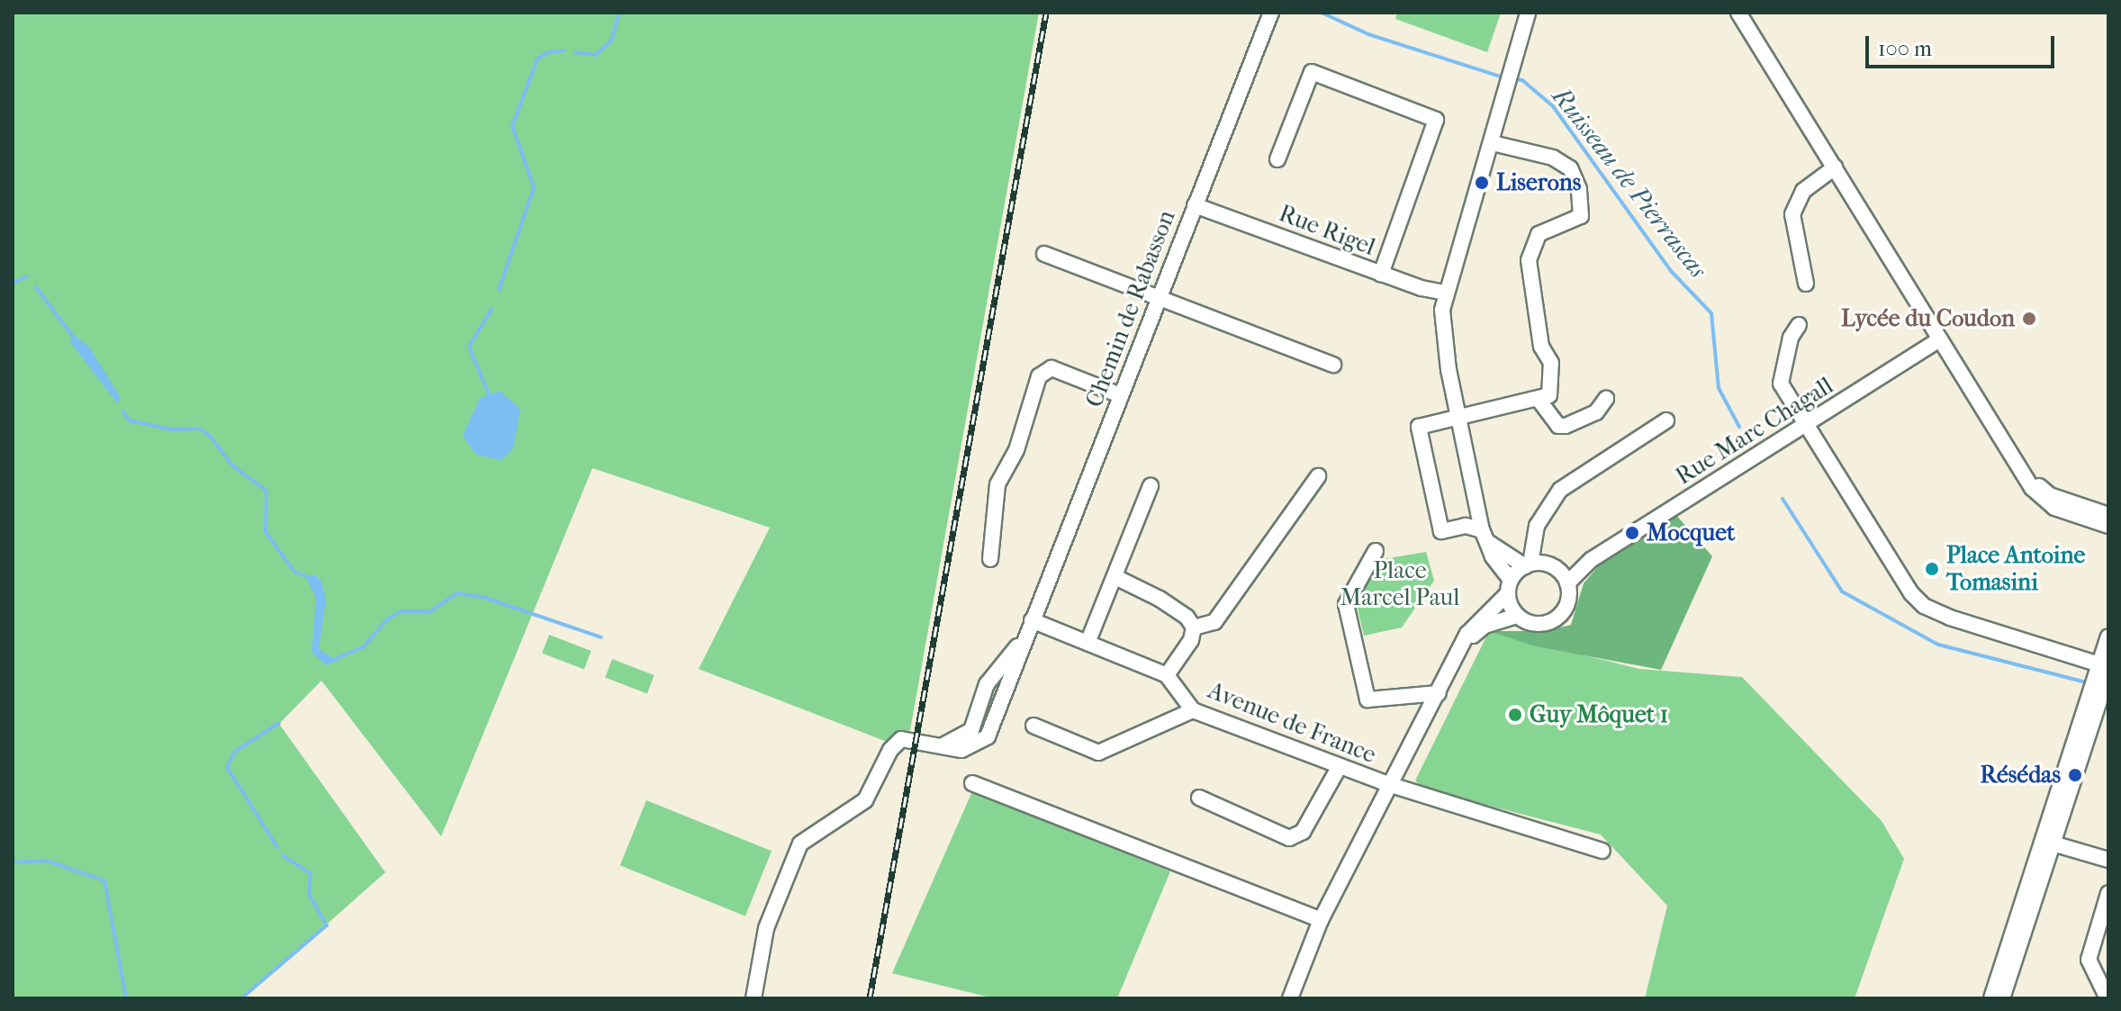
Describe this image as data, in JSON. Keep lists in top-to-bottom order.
{
  "streets": {
    "street": [
      "Rue Rigel",
      "Chemin de Rabasson",
      "Rue Marc Chagall",
      "Avenue de France"
    ]
  },
  "crossings": [
    ["Rue Rigel", "Chemin de Rabasson"]
  ],
  "water": ["Ruisseau de Pierrascas"],
  "parks": ["Place Marcel Paul"],
  "places": [
    "Liserons",
    "Lycée du Coudon",
    "Mocquet",
    "Place Antoine Tomasini",
    "Guy Môquet 1",
    "Résédas"
  ],
  "scale_bar": "100 m"
}
